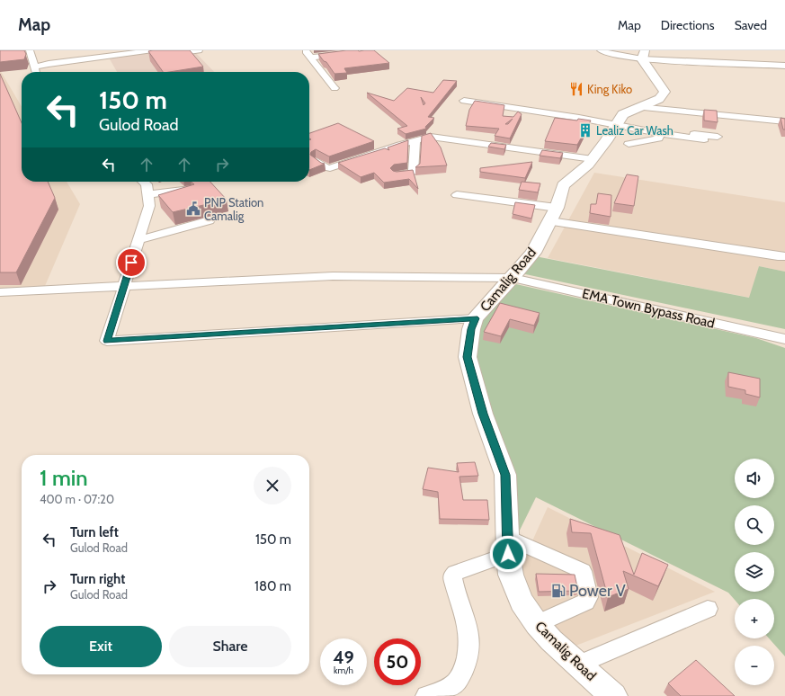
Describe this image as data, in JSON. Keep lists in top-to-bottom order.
{
  "streets": {
    "main road": ["Camalig Road"],
    "street": ["EMA Town Bypass Road"]
  },
  "crossings": [
    ["Camalig Road", "EMA Town Bypass Road"]
  ],
  "places": {
    "restaurant": ["King Kiko"],
    "building": ["Lealiz Car Wash"],
    "public building": ["PNP Station Camalig"],
    "fuel station": ["Power V"]
  },
  "page": {
    "header": "Map",
    "nav": ["Map", "Directions", "Saved"],
    "turn": ["150 m", "Gulod Road"],
    "heading": ["1 min", "400 m · 07:20"],
    "map_buttons": ["+", "−"],
    "list": [
      {
        "name": "Turn left",
        "note": "Gulod Road",
        "value": "150 m"
      },
      {
        "name": "Turn right",
        "note": "Gulod Road",
        "value": "180 m"
      }
    ],
    "buttons": ["Exit", "Share"],
    "speed": "49 km/h",
    "limit": "50"
  }
}
